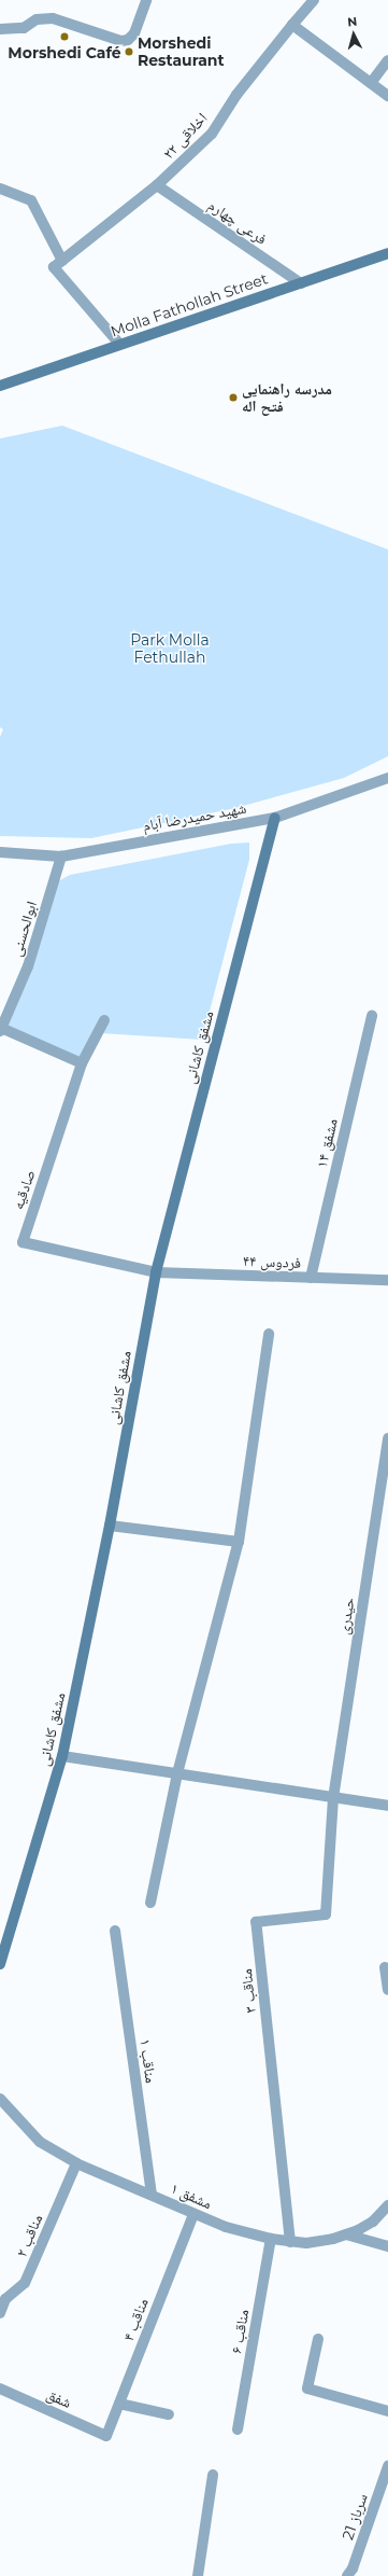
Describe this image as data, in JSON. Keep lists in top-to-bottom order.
{
  "streets": {
    "street": [
      "اخلاقی ۲۲",
      "فرعی چهارم",
      "Molla Fathollah Street",
      "شهید حمیدرضا آبام",
      "ابوالحسنی",
      "مشفق کاشانی",
      "مشفق ۱۴",
      "صادقیه",
      "فردوس ۴۴",
      "حیدری",
      "مناقب ۳",
      "مناقب ۱",
      "مشفق ۱",
      "مناقب ۲",
      "مناقب ۴",
      "مناقب ۶",
      "شفق",
      "سرباز 21"
    ]
  },
  "crossings": [
    ["اخلاقی ۲۲", "فرعی چهارم"],
    ["فرعی چهارم", "Molla Fathollah Street"],
    ["شهید حمیدرضا آبام", "ابوالحسنی"],
    ["شهید حمیدرضا آبام", "مشفق کاشانی"],
    ["مشفق کاشانی", "صادقیه"],
    ["مشفق کاشانی", "فردوس ۴۴"],
    ["مشفق ۱۴", "فردوس ۴۴"],
    ["صادقیه", "فردوس ۴۴"],
    ["حیدری", "مناقب ۳"],
    ["مناقب ۳", "مشفق ۱"],
    ["مناقب ۱", "مشفق ۱"],
    ["مشفق ۱", "مناقب ۲"],
    ["مشفق ۱", "مناقب ۴"],
    ["مشفق ۱", "مناقب ۶"],
    ["مناقب ۴", "شفق"]
  ],
  "parks": ["Park Molla Fethullah"],
  "places": ["Morshedi Café", "Morshedi Restaurant", "مدرسه راهنمایی فتح اله"],
  "north": "top"
}
